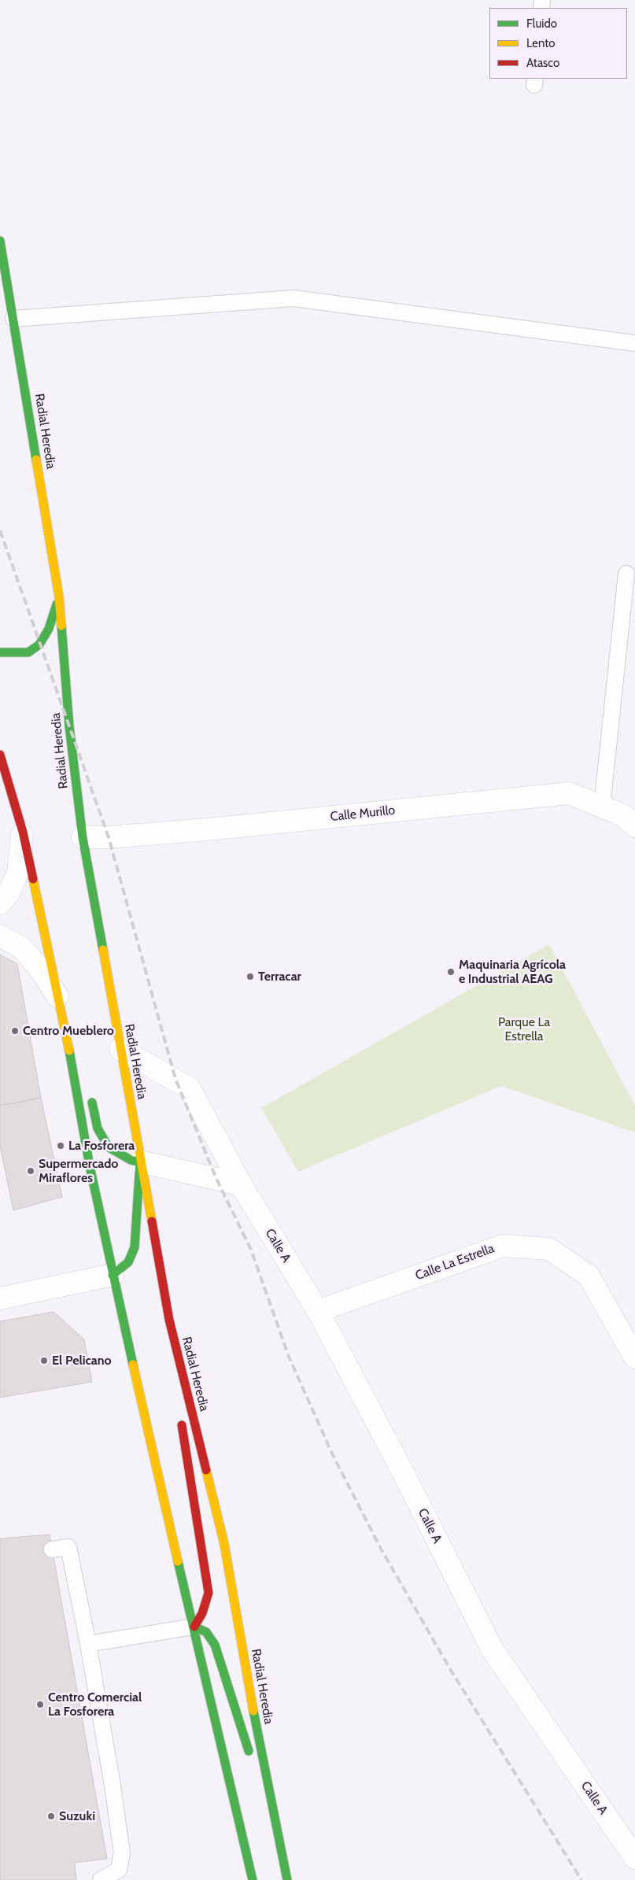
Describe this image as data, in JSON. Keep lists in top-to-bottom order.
{
  "streets": {
    "main road": ["Radial Heredia"],
    "street": ["Calle Murillo", "Calle A", "Calle La Estrella"]
  },
  "crossings": [
    ["Radial Heredia", "Calle Murillo"],
    ["Radial Heredia", "Calle A"],
    ["Calle A", "Calle La Estrella"]
  ],
  "parks": ["Parque La Estrella"],
  "places": [
    "Maquinaria Agrícola e Industrial AEAG",
    "Terracar",
    "Centro Mueblero",
    "La Fosforera",
    "Supermercado Miraflores",
    "El Pelicano",
    "Centro Comercial La Fosforera",
    "Suzuki"
  ],
  "legend": ["Fluido", "Lento", "Atasco"]
}
